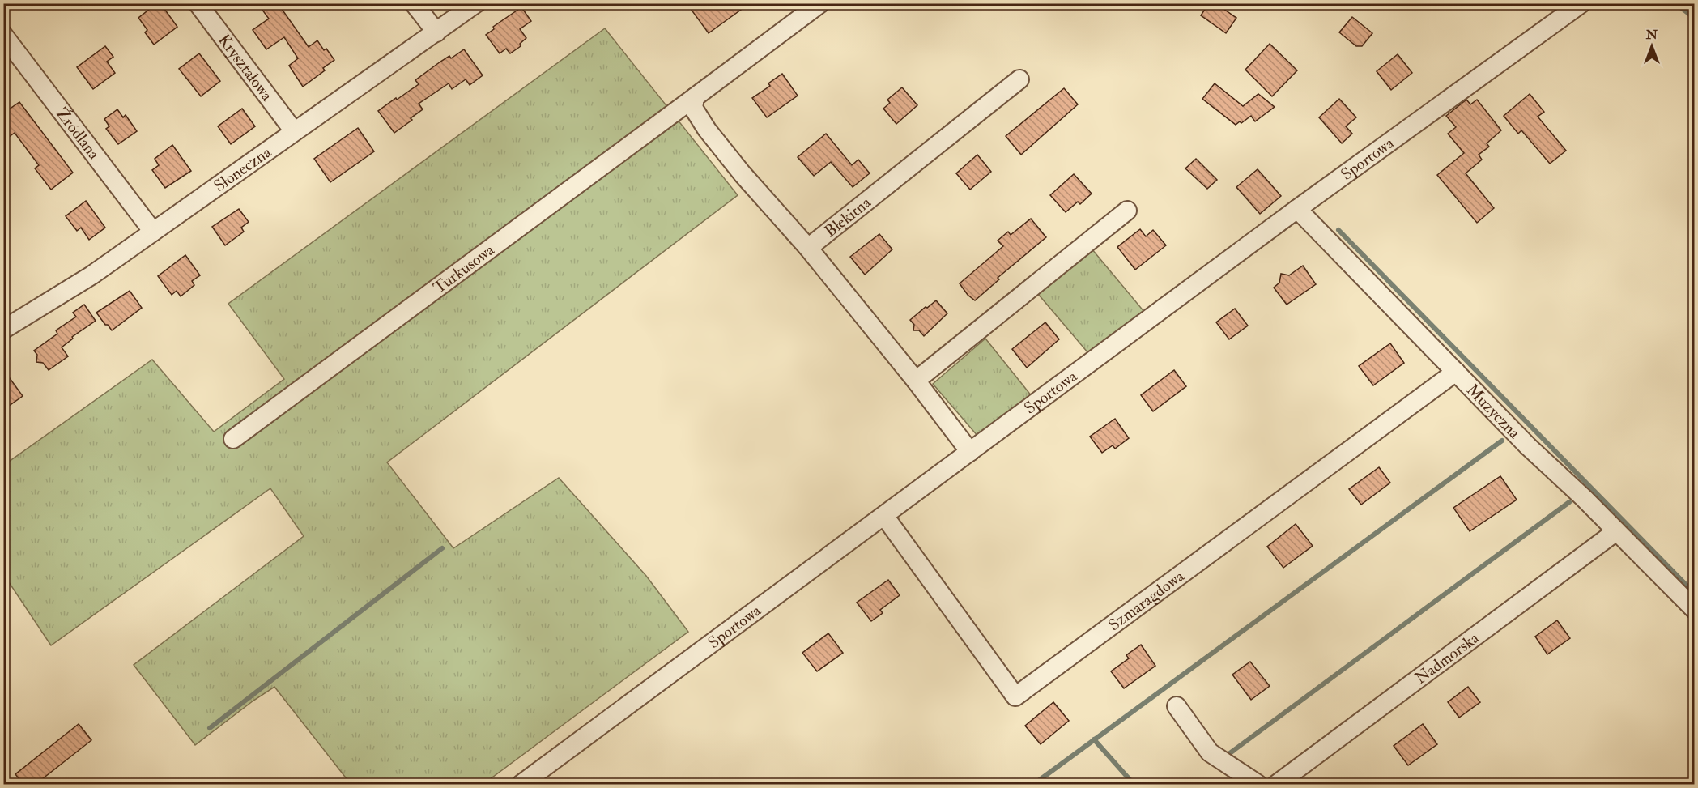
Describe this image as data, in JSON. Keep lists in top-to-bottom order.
{
  "streets": {
    "street": [
      "Kryształowa",
      "Źródlana",
      "Sportowa",
      "Słoneczna",
      "Błękitna",
      "Turkusowa",
      "Muzyczna",
      "Szmaragdowa",
      "Nadmorska"
    ]
  },
  "crossings": [
    ["Kryształowa", "Słoneczna"],
    ["Źródlana", "Słoneczna"],
    ["Sportowa", "Błękitna"],
    ["Sportowa", "Muzyczna"],
    ["Sportowa", "Szmaragdowa"],
    ["Muzyczna", "Szmaragdowa"],
    ["Muzyczna", "Nadmorska"]
  ],
  "north": "top"
}
